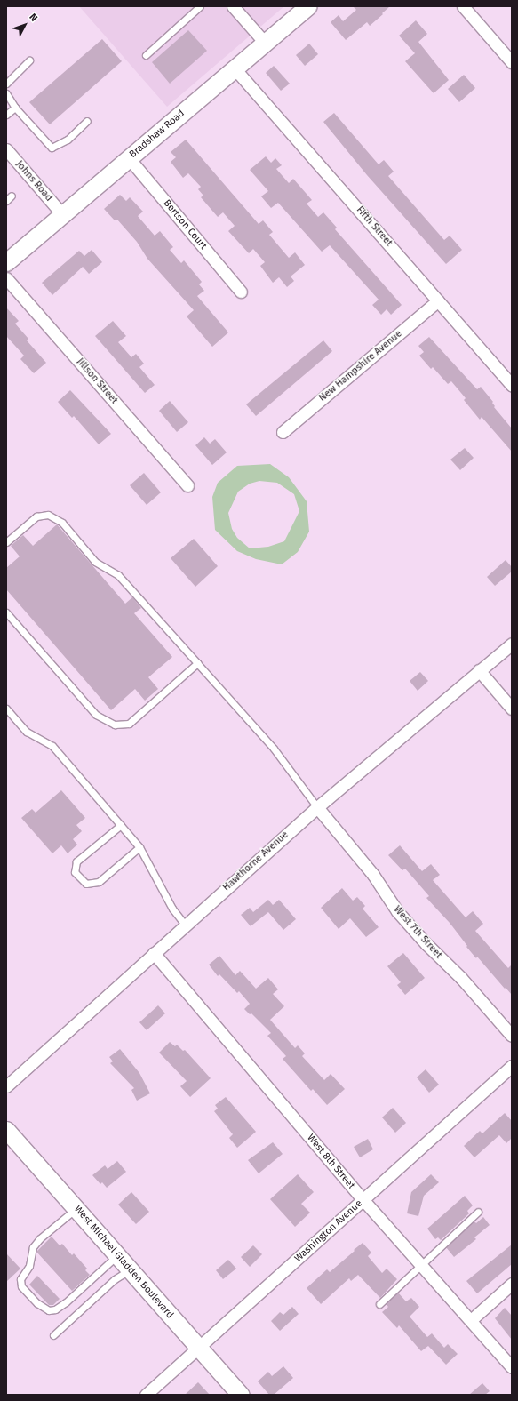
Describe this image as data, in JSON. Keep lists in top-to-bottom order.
{
  "streets": {
    "street": [
      "Bradshaw Road",
      "Johns Road",
      "Bertson Court",
      "Fifth Street",
      "New Hampshire Avenue",
      "Jillson Street",
      "Hawthorne Avenue",
      "West 7th Street",
      "West 8th Street",
      "Washington Avenue",
      "West Michael Gladden Boulevard"
    ]
  },
  "crossings": [
    ["Bradshaw Road", "Johns Road"],
    ["Bradshaw Road", "Bertson Court"],
    ["Bradshaw Road", "Fifth Street"],
    ["Fifth Street", "New Hampshire Avenue"],
    ["Hawthorne Avenue", "West 7th Street"],
    ["Hawthorne Avenue", "West 8th Street"],
    ["West 8th Street", "Washington Avenue"],
    ["Washington Avenue", "West Michael Gladden Boulevard"]
  ],
  "north": "top right"
}
